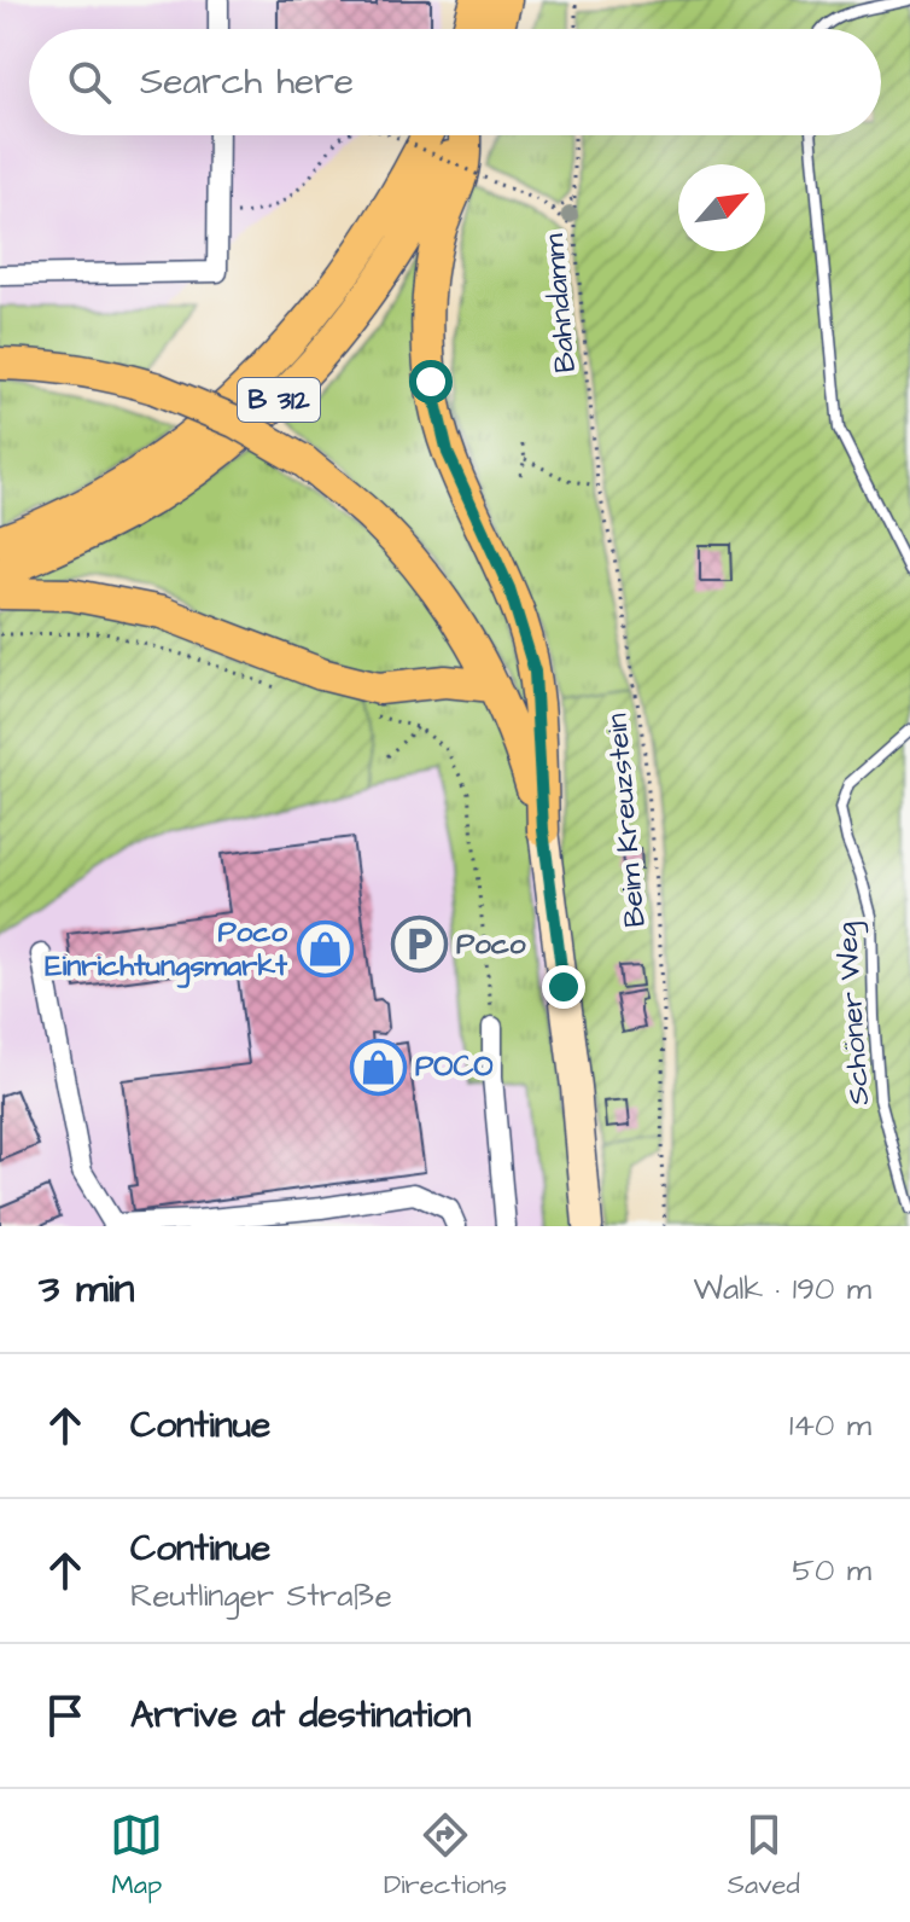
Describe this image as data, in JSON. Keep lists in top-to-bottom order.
{
  "streets": {
    "main road": ["B 312"],
    "lane": ["Schöner Weg"],
    "path": ["Bahndamm", "Beim Kreuzstein"]
  },
  "crossings": [
    ["Bahndamm", "Beim Kreuzstein"]
  ],
  "places": {
    "parking": ["Poco"],
    "shop": ["Poco Einrichtungsmarkt", "POCO"]
  },
  "north": "top right",
  "page": {
    "search": "Search here",
    "heading": ["3 min", "Walk · 190 m"],
    "list": [
      ["Continue", "140 m"],
      ["Continue", "Reutlinger Straße", "50 m"],
      "Arrive at destination"
    ],
    "nav": ["Map", "Directions", "Saved"]
  }
}
